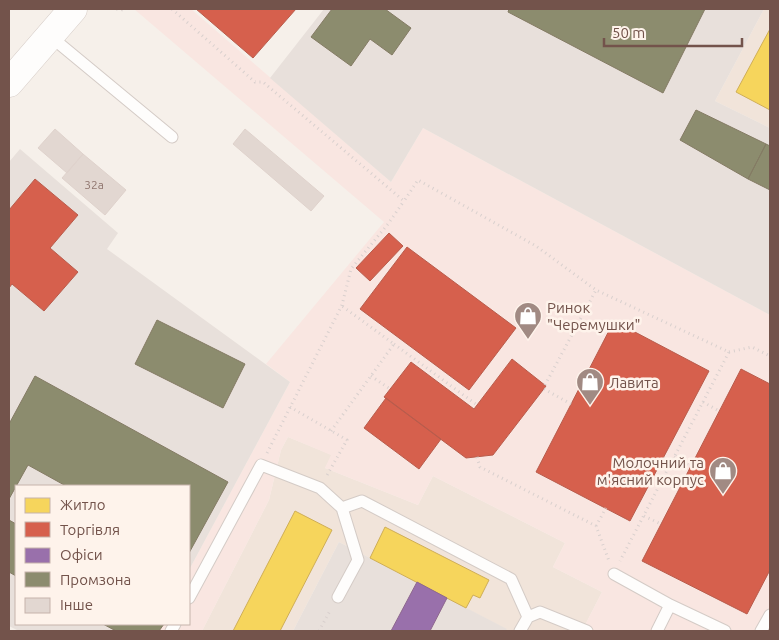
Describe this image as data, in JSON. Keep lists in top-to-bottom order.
{
  "places": {
    "shop": ["Ринок \"Черемушки\"", "Лавита", "Молочний та м'ясний корпус"]
  },
  "house_numbers": ["32а"],
  "legend": [
    "Житло",
    "Торгівля",
    "Офіси",
    "Промзона",
    "Інше"
  ],
  "scale_bar": "50 m"
}
